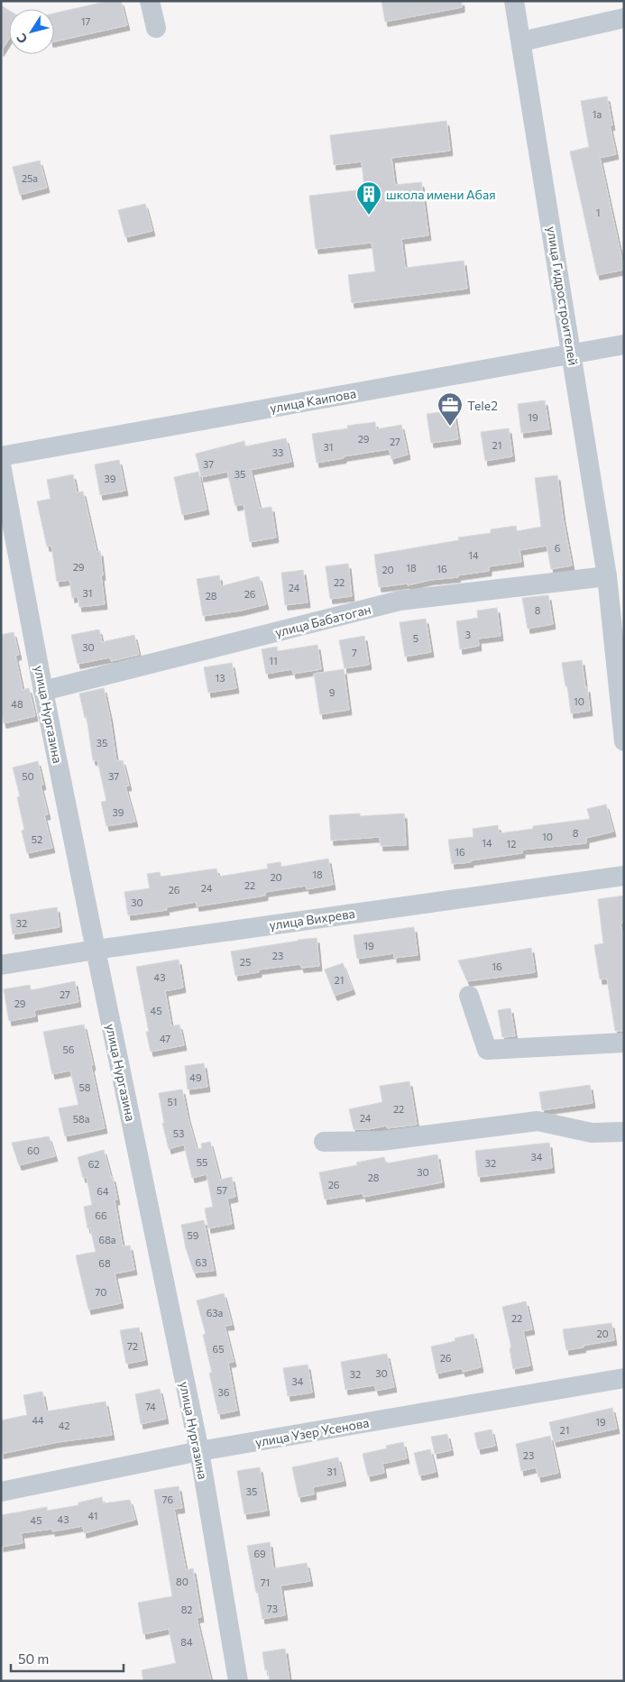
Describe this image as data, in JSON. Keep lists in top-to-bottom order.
{
  "streets": {
    "street": [
      "улица Гидростроителей",
      "улица Каипова",
      "улица Бабатоган",
      "улица Нургазина",
      "улица Вихрева",
      "улица Узер Усенова"
    ]
  },
  "crossings": [
    ["улица Гидростроителей", "улица Каипова"],
    ["улица Гидростроителей", "улица Бабатоган"],
    ["улица Бабатоган", "улица Нургазина"],
    ["улица Нургазина", "улица Вихрева"],
    ["улица Нургазина", "улица Узер Усенова"]
  ],
  "places": {
    "building": ["школа имени Абая"],
    "office": ["Tele2"]
  },
  "house_numbers": [
    "17",
    "1а",
    "25а",
    "1",
    "19",
    "29",
    "27",
    "21",
    "31",
    "33",
    "37",
    "35",
    "39",
    "6",
    "14",
    "29",
    "18",
    "16",
    "20",
    "22",
    "24",
    "31",
    "26",
    "28",
    "8",
    "3",
    "5",
    "30",
    "7",
    "11",
    "13",
    "9",
    "10",
    "48",
    "35",
    "50",
    "37",
    "39",
    "8",
    "10",
    "52",
    "14",
    "12",
    "16",
    "18",
    "20",
    "22",
    "24",
    "26",
    "30",
    "32",
    "19",
    "23",
    "25",
    "16",
    "43",
    "21",
    "27",
    "29",
    "45",
    "47",
    "56",
    "49",
    "58",
    "51",
    "22",
    "24",
    "58а",
    "53",
    "60",
    "34",
    "55",
    "32",
    "62",
    "30",
    "28",
    "26",
    "57",
    "64",
    "66",
    "59",
    "68а",
    "63",
    "68",
    "70",
    "63а",
    "22",
    "20",
    "72",
    "65",
    "26",
    "30",
    "32",
    "34",
    "36",
    "74",
    "44",
    "19",
    "42",
    "21",
    "23",
    "31",
    "35",
    "76",
    "41",
    "43",
    "45",
    "69",
    "80",
    "71",
    "73",
    "82",
    "84"
  ],
  "scale_bar": "50 m",
  "north": "bottom left"
}
